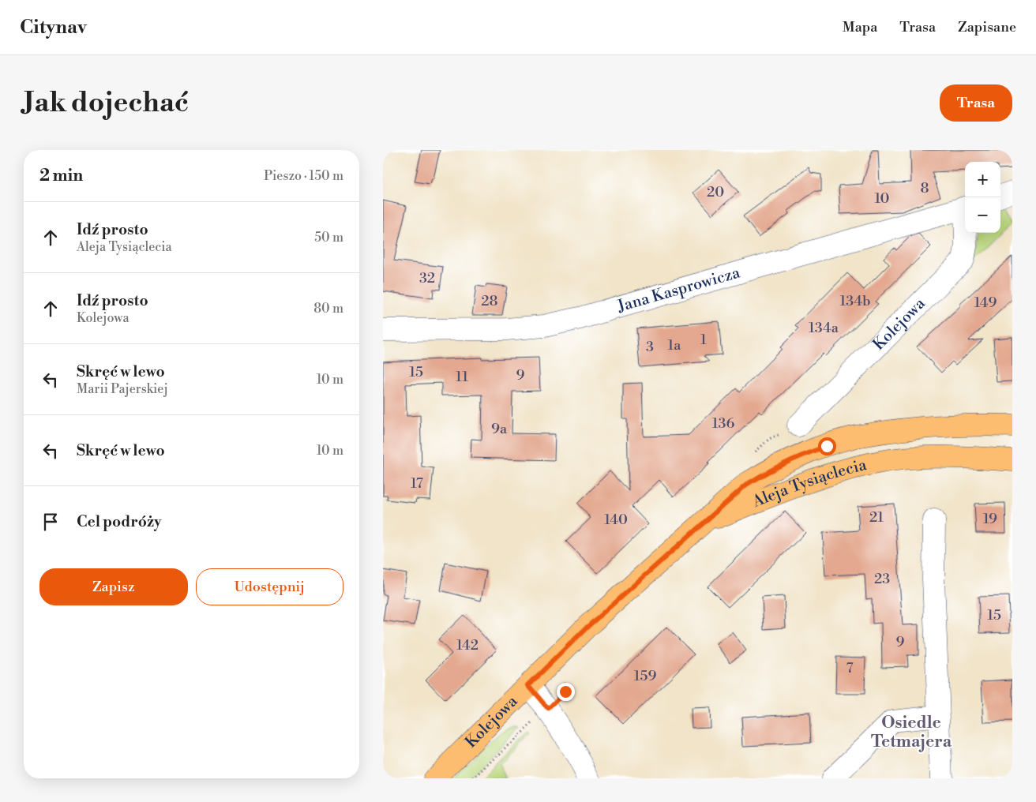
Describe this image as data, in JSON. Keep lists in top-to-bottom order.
{
  "streets": {
    "main road": ["Kolejowa", "Aleja Tysiąclecia"],
    "street": ["Jana Kasprowicza"]
  },
  "crossings": [
    ["Kolejowa", "Aleja Tysiąclecia"]
  ],
  "districts": ["Osiedle Tetmajera"],
  "house_numbers": [
    "8",
    "20",
    "10",
    "32",
    "28",
    "134b",
    "149",
    "134a",
    "1",
    "1a",
    "3",
    "15",
    "9",
    "11",
    "136",
    "9a",
    "17",
    "21",
    "19",
    "140",
    "23",
    "15",
    "9",
    "142",
    "7",
    "159"
  ],
  "page": {
    "header": "Citynav",
    "nav": ["Mapa", "Trasa", "Zapisane"],
    "buttons": [
      "Trasa",
      ["Zapisz", "Udostępnij"]
    ],
    "title": "Jak dojechać",
    "heading": ["2 min", "Pieszo · 150 m"],
    "map_buttons": ["+", "−"],
    "list": [
      ["Idź prosto", "Aleja Tysiąclecia", "50 m"],
      ["Idź prosto", "Kolejowa", "80 m"],
      ["Skręć w lewo", "Marii Pajerskiej", "10 m"],
      ["Skręć w lewo", "10 m"],
      "Cel podróży"
    ]
  }
}
